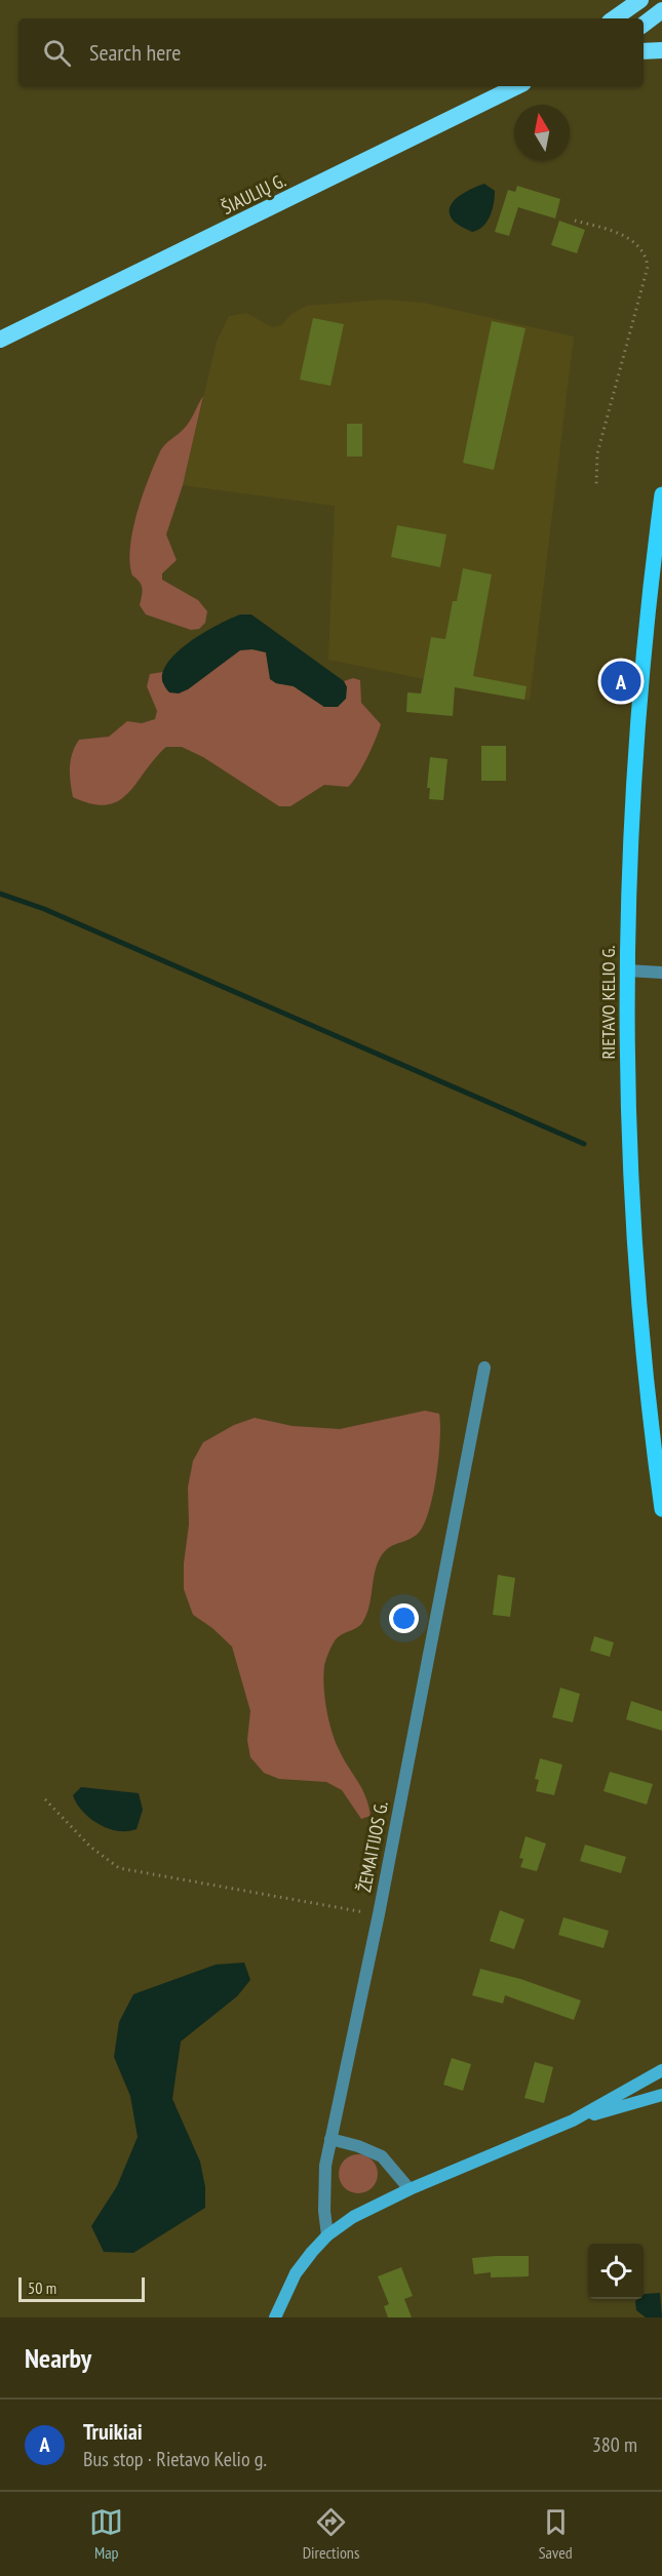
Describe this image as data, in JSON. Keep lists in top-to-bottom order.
{
  "streets": {
    "highway": ["ŠIAULIŲ G."],
    "main road": ["RIETAVO KELIO G."],
    "street": ["ŽEMAITIJOS G."]
  },
  "scale_bar": "50 m",
  "north": "top",
  "page": {
    "search": "Search here",
    "pins": "A",
    "scale": "50 m",
    "heading": "Nearby",
    "list": [
      {
        "mark": "A",
        "name": "Truikiai",
        "note": "Bus stop · Rietavo Kelio g.",
        "value": "380 m"
      }
    ],
    "nav": ["Map", "Directions", "Saved"]
  }
}
